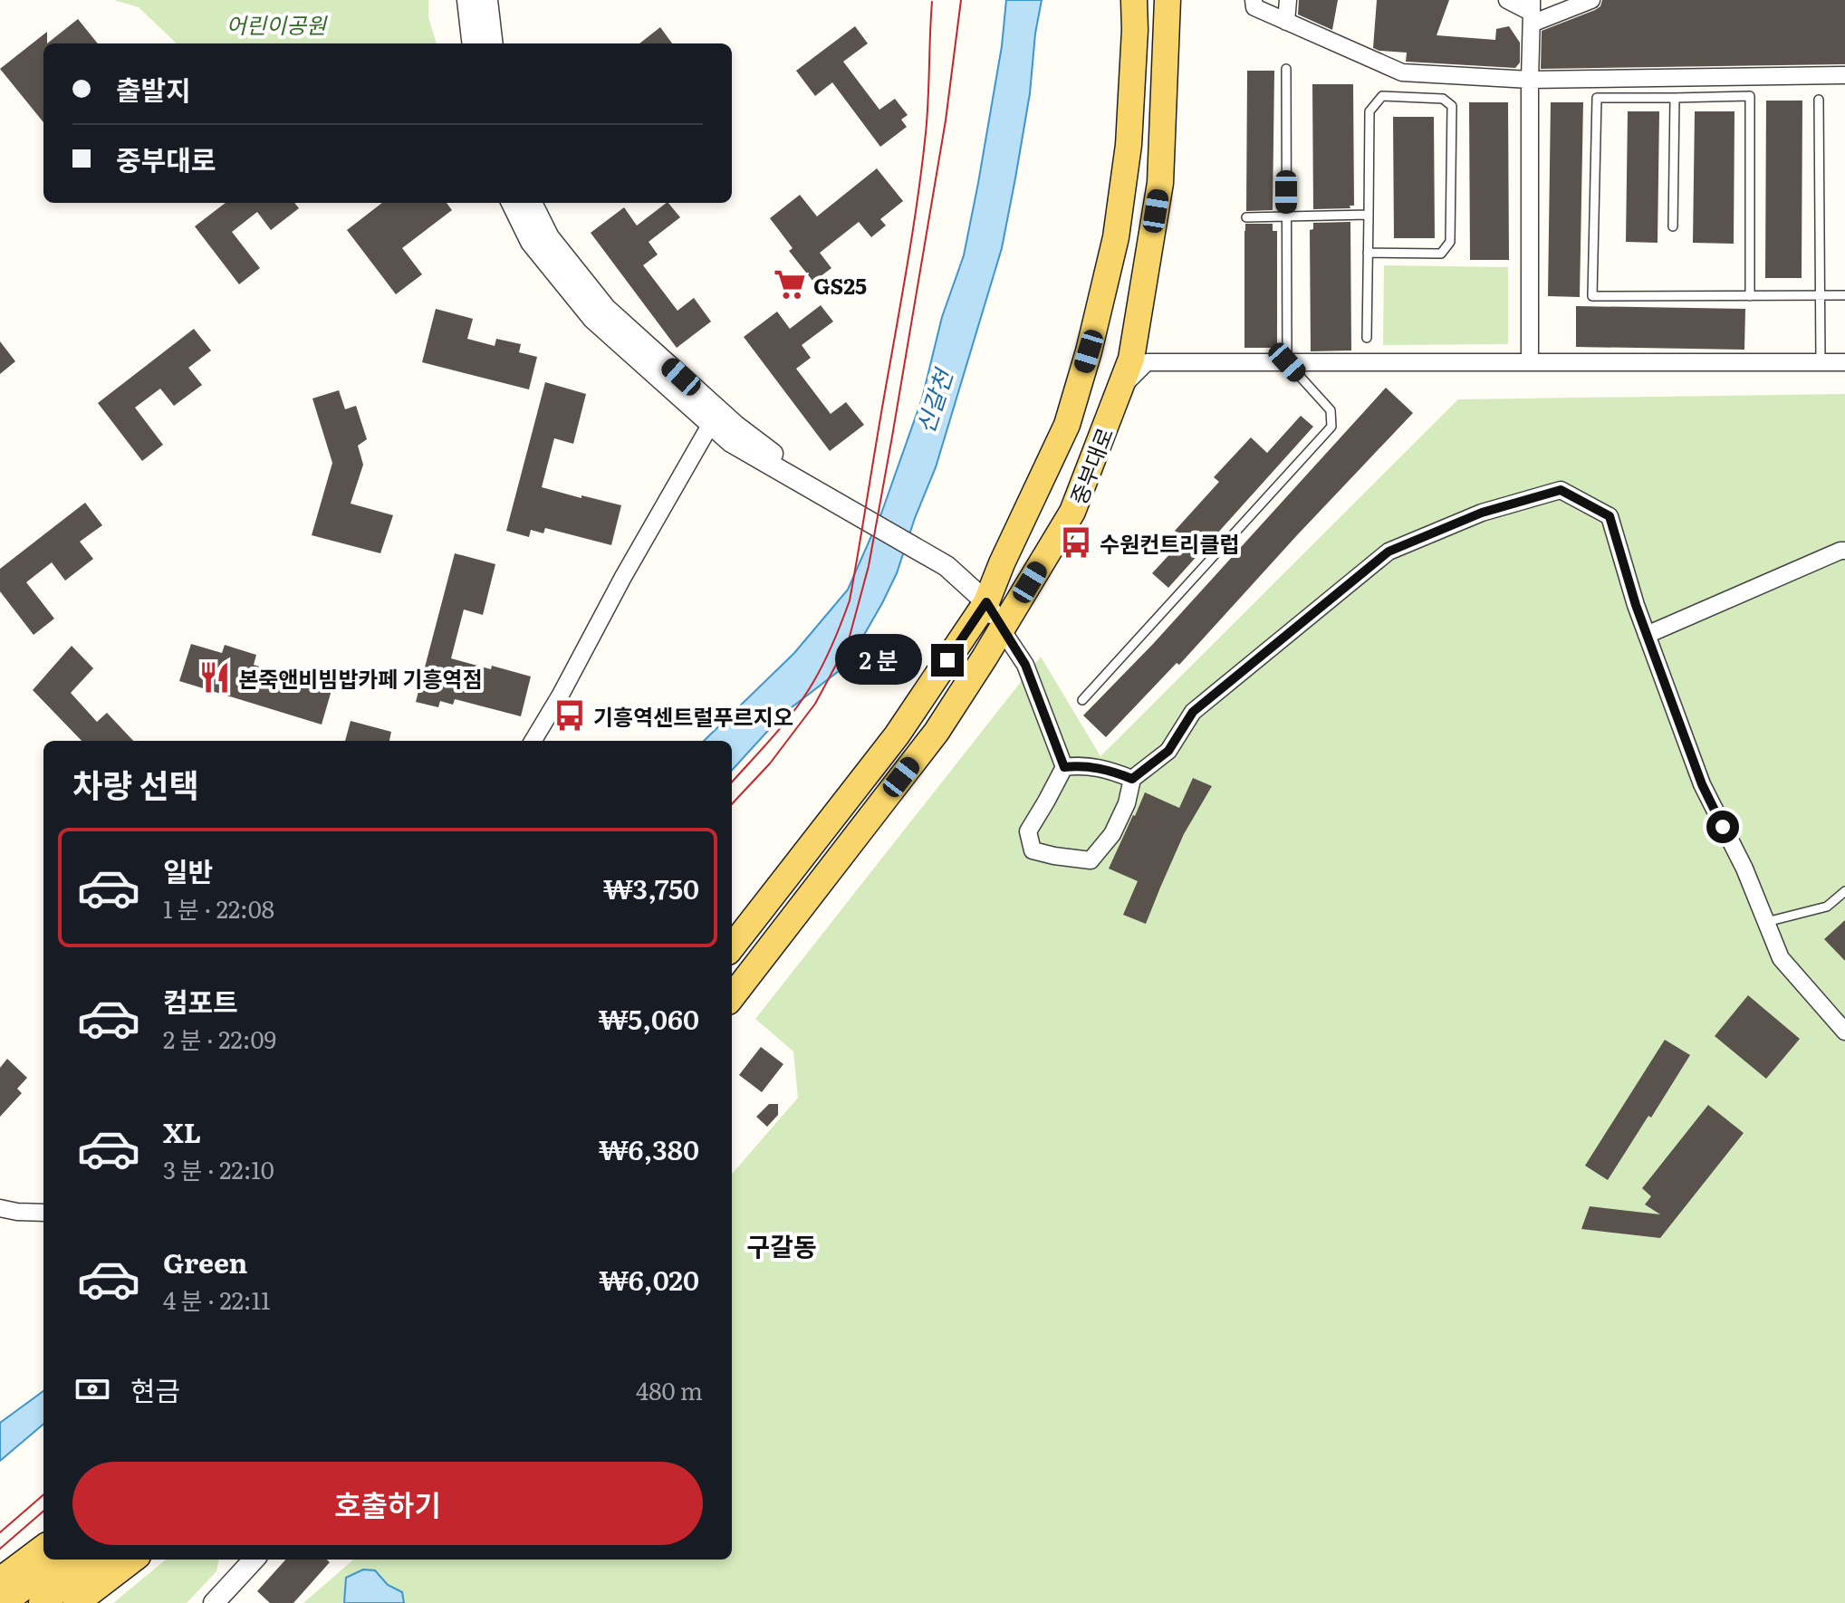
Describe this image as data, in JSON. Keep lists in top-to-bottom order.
{
  "streets": {
    "main road": ["중부대로"]
  },
  "districts": ["구갈동"],
  "water": ["신갈천"],
  "parks": ["어린이공원"],
  "places": {
    "supermarket": ["GS25"],
    "bus stop": ["수원컨트리클럽", "기흥역센트럴푸르지오"],
    "restaurant": ["본죽앤비빔밥카페 기흥역점"]
  },
  "page": {
    "banner": ["출발지", "중부대로"],
    "bubble": "2 분",
    "heading": "차량 선택",
    "list": [
      {
        "name": "일반",
        "note": "1 분 · 22:08",
        "value": "₩3,750"
      },
      {
        "name": "컴포트",
        "note": "2 분 · 22:09",
        "value": "₩5,060"
      },
      {
        "name": "XL",
        "note": "3 분 · 22:10",
        "value": "₩6,380"
      },
      {
        "name": "Green",
        "note": "4 분 · 22:11",
        "value": "₩6,020"
      }
    ],
    "pay": ["현금", "480 m"],
    "buttons": "호출하기"
  }
}
